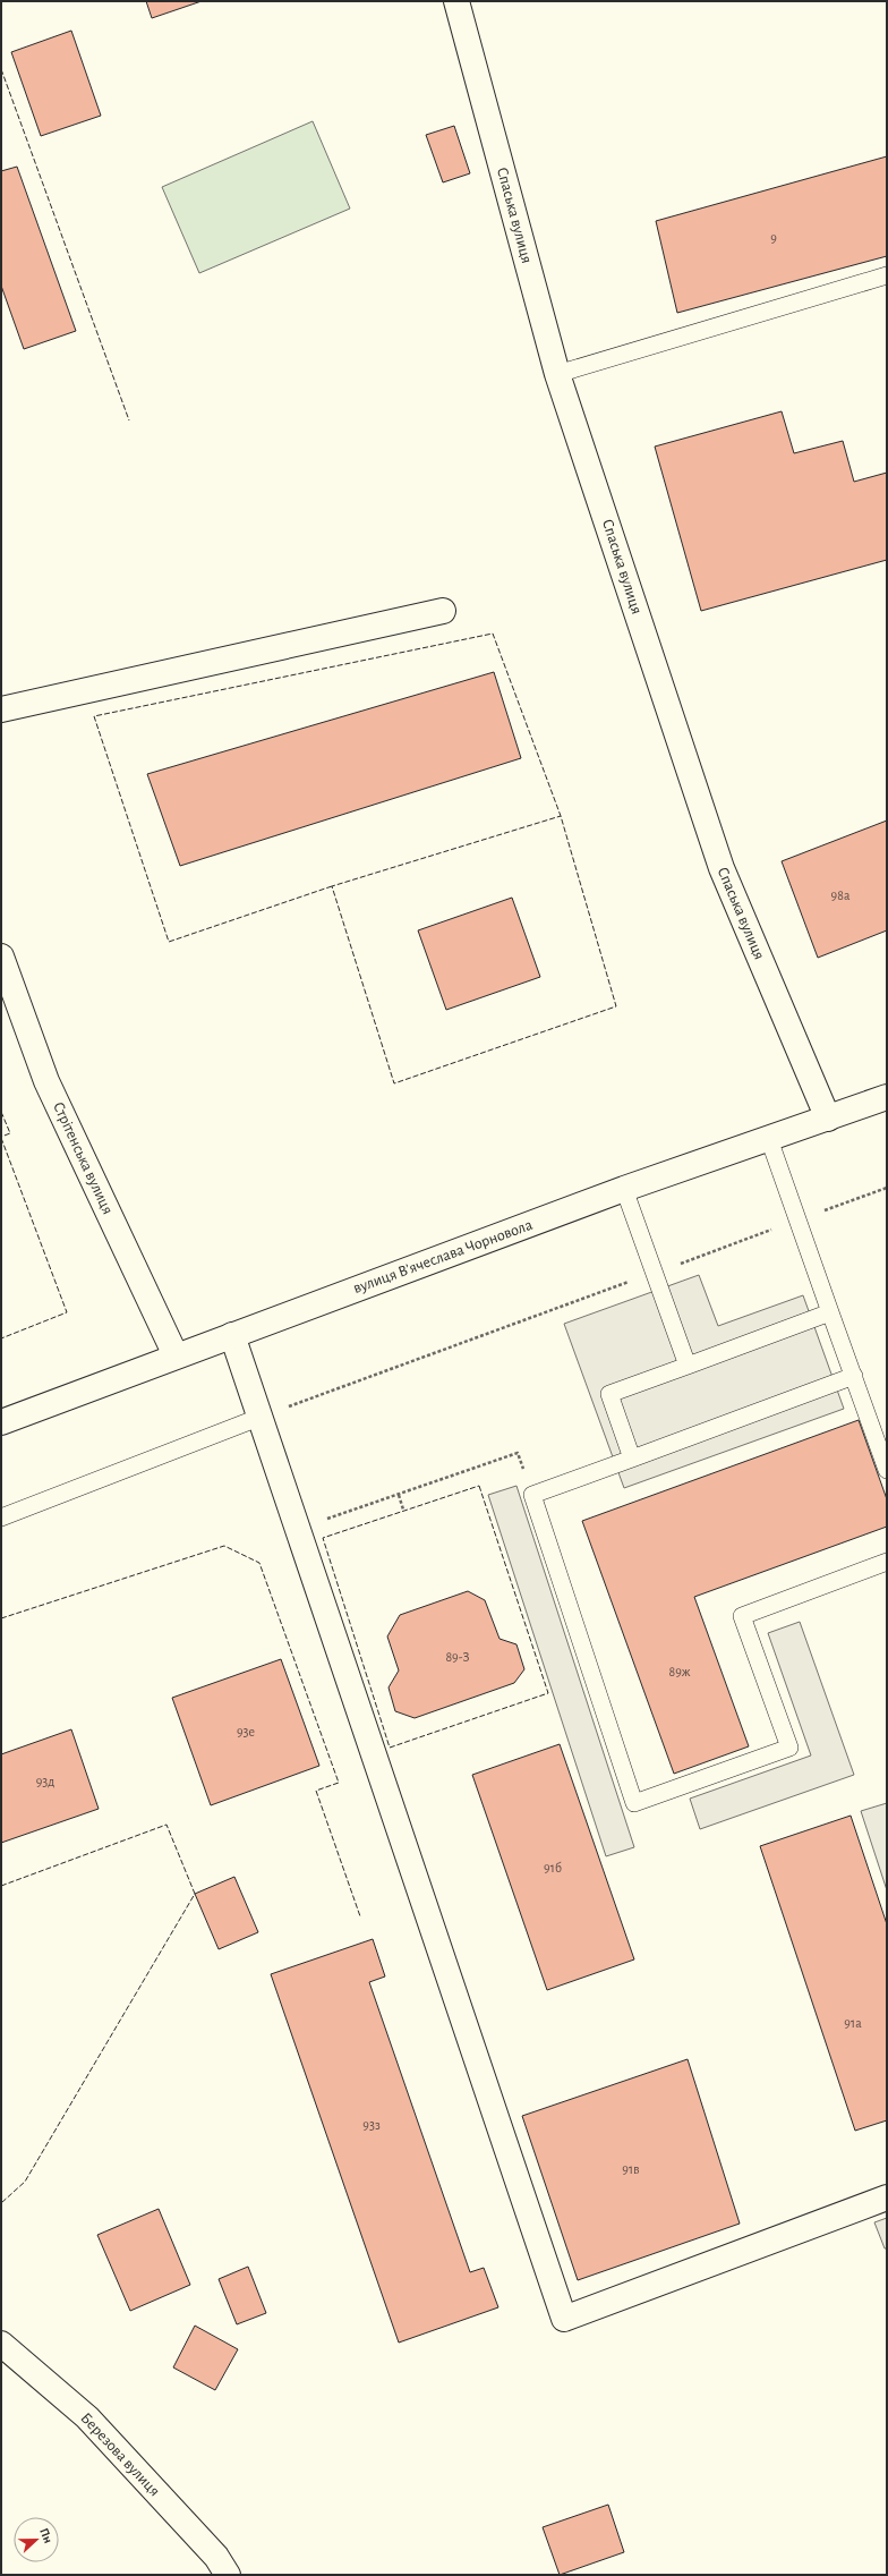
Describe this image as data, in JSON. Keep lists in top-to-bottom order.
{
  "streets": {
    "street": [
      "Спаська вулиця",
      "Стрітенська вулиця",
      "вулиця Вʼячеслава Чорновола",
      "Березова вулиця"
    ]
  },
  "crossings": [
    ["Спаська вулиця", "вулиця Вʼячеслава Чорновола"],
    ["Стрітенська вулиця", "вулиця Вʼячеслава Чорновола"]
  ],
  "house_numbers": [
    "9",
    "98а",
    "89-З",
    "89ж",
    "93е",
    "93д",
    "91б",
    "91а",
    "93з",
    "91в"
  ],
  "north": "right"
}
